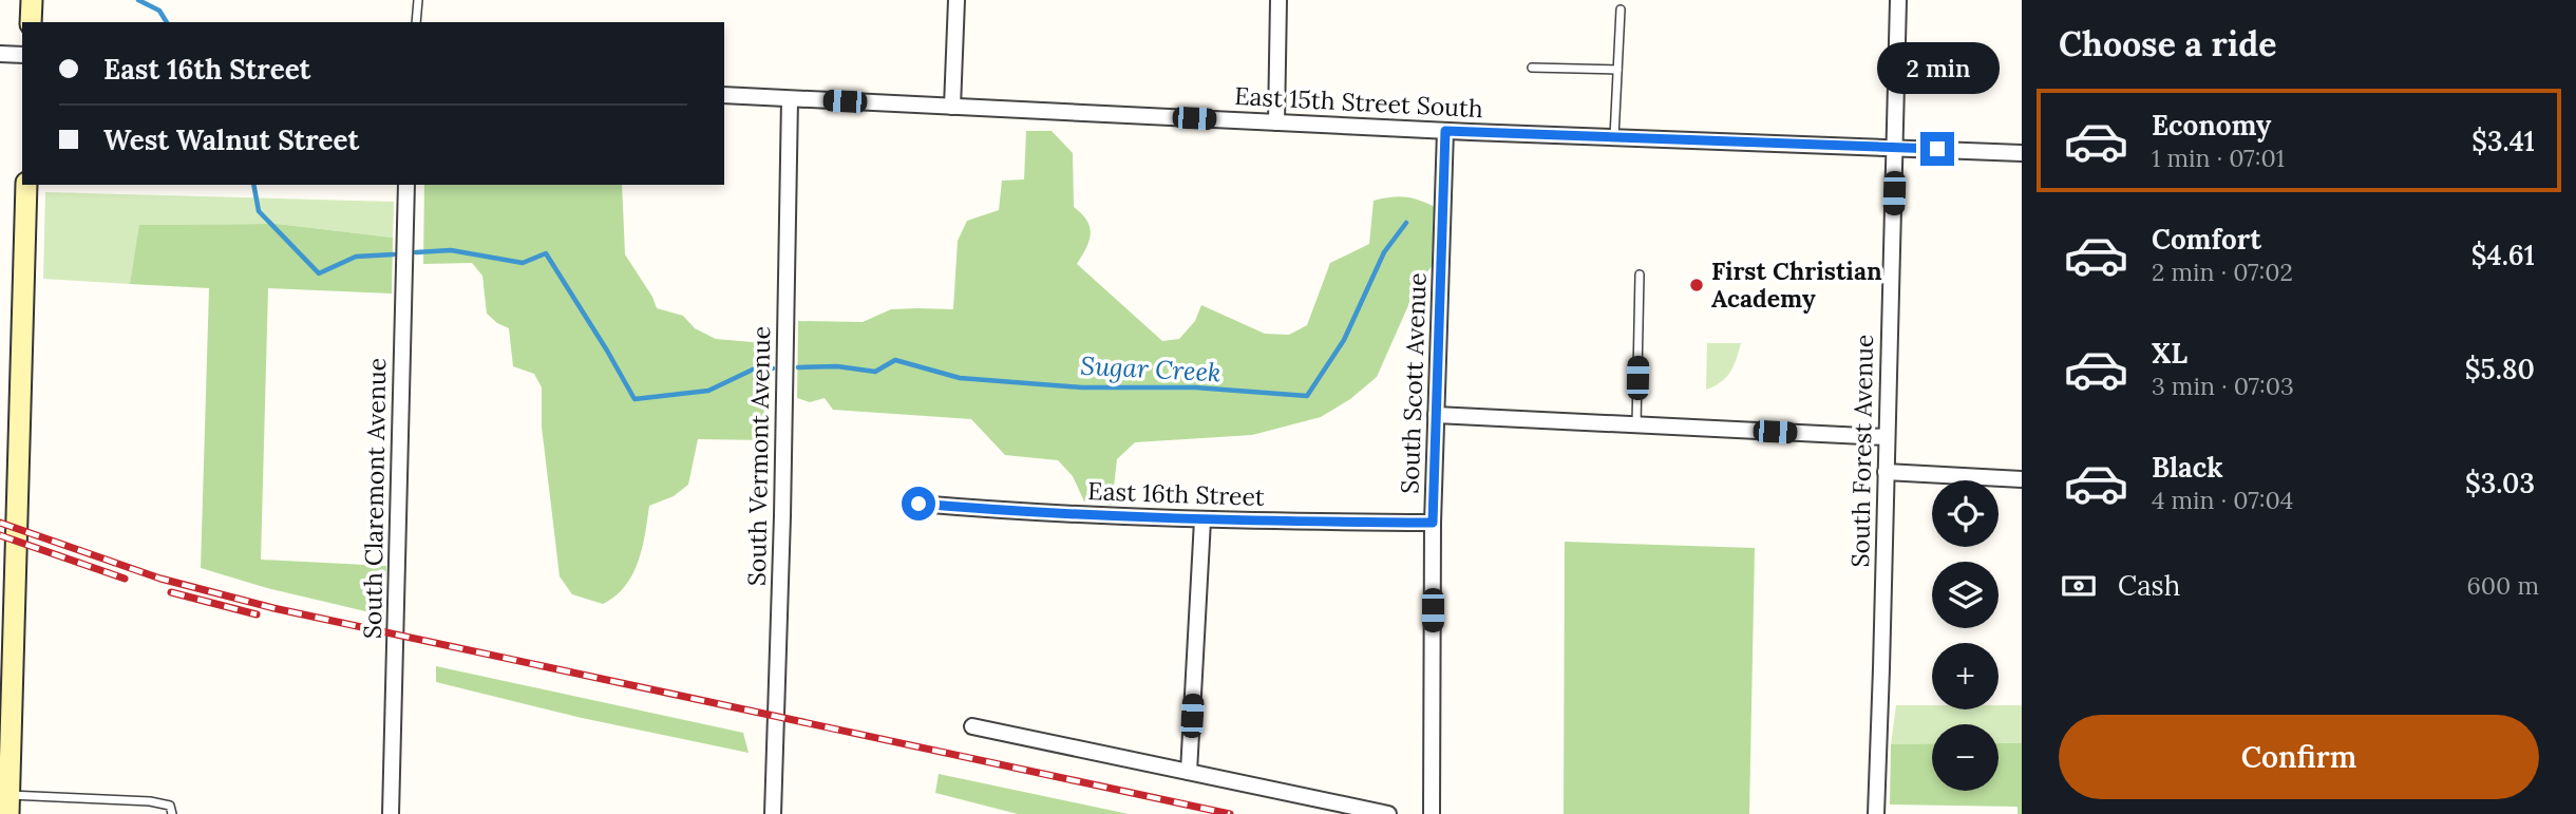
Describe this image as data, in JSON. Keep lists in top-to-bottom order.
{
  "streets": {
    "street": [
      "East 15th Street South",
      "South Scott Avenue",
      "South Forest Avenue",
      "South Vermont Avenue",
      "East 16th Street",
      "South Claremont Avenue"
    ]
  },
  "crossings": [
    ["East 15th Street South", "South Scott Avenue"],
    ["East 15th Street South", "South Forest Avenue"],
    ["East 15th Street South", "South Vermont Avenue"],
    ["South Scott Avenue", "East 16th Street"]
  ],
  "water": ["Sugar Creek"],
  "places": ["First Christian Academy"],
  "page": {
    "heading": "Choose a ride",
    "banner": ["East 16th Street", "West Walnut Street"],
    "bubble": "2 min",
    "list": [
      {
        "name": "Economy",
        "note": "1 min · 07:01",
        "value": "$3.41"
      },
      {
        "name": "Comfort",
        "note": "2 min · 07:02",
        "value": "$4.61"
      },
      {
        "name": "XL",
        "note": "3 min · 07:03",
        "value": "$5.80"
      },
      {
        "name": "Black",
        "note": "4 min · 07:04",
        "value": "$3.03"
      }
    ],
    "map_buttons": ["+", "−"],
    "pay": ["Cash", "600 m"],
    "buttons": "Confirm"
  }
}
